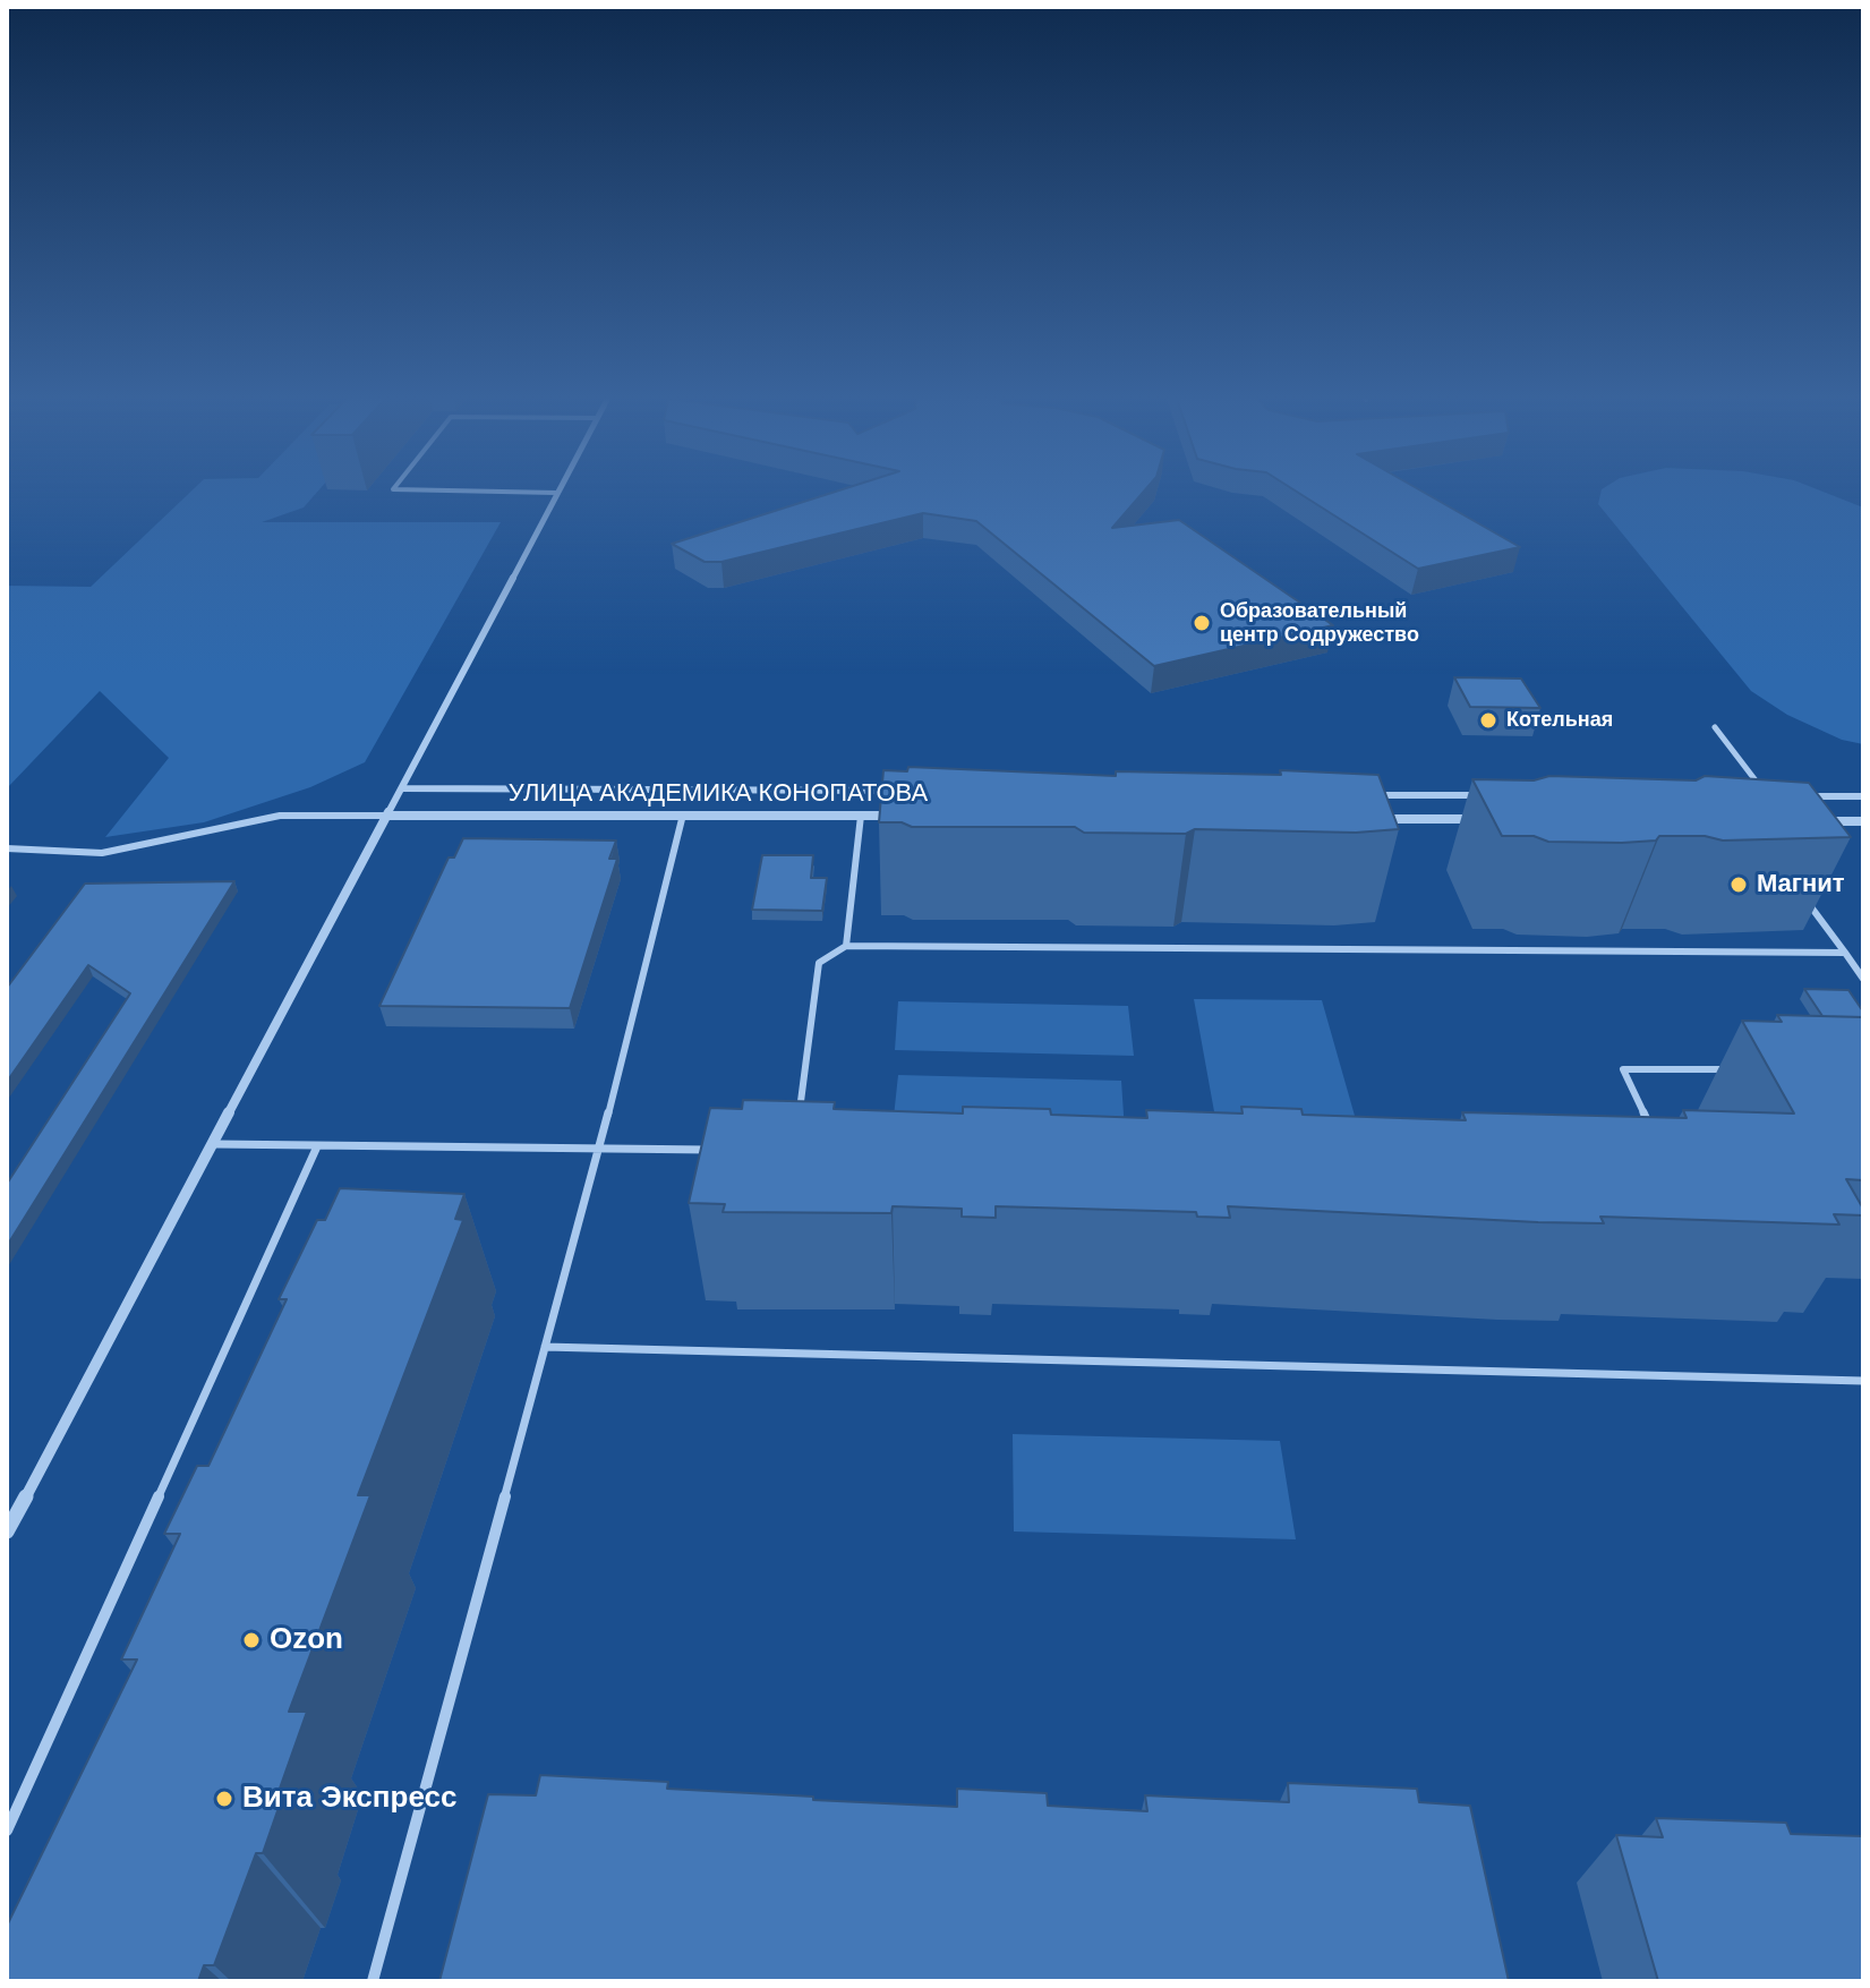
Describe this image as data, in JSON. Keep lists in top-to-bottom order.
{
  "streets": {
    "street": ["УЛИЦА АКАДЕМИКА КОНОПАТОВА"]
  },
  "places": [
    "Образовательный центр Содружество",
    "Котельная",
    "Магнит",
    "Ozon",
    "Вита Экспресс"
  ]
}
